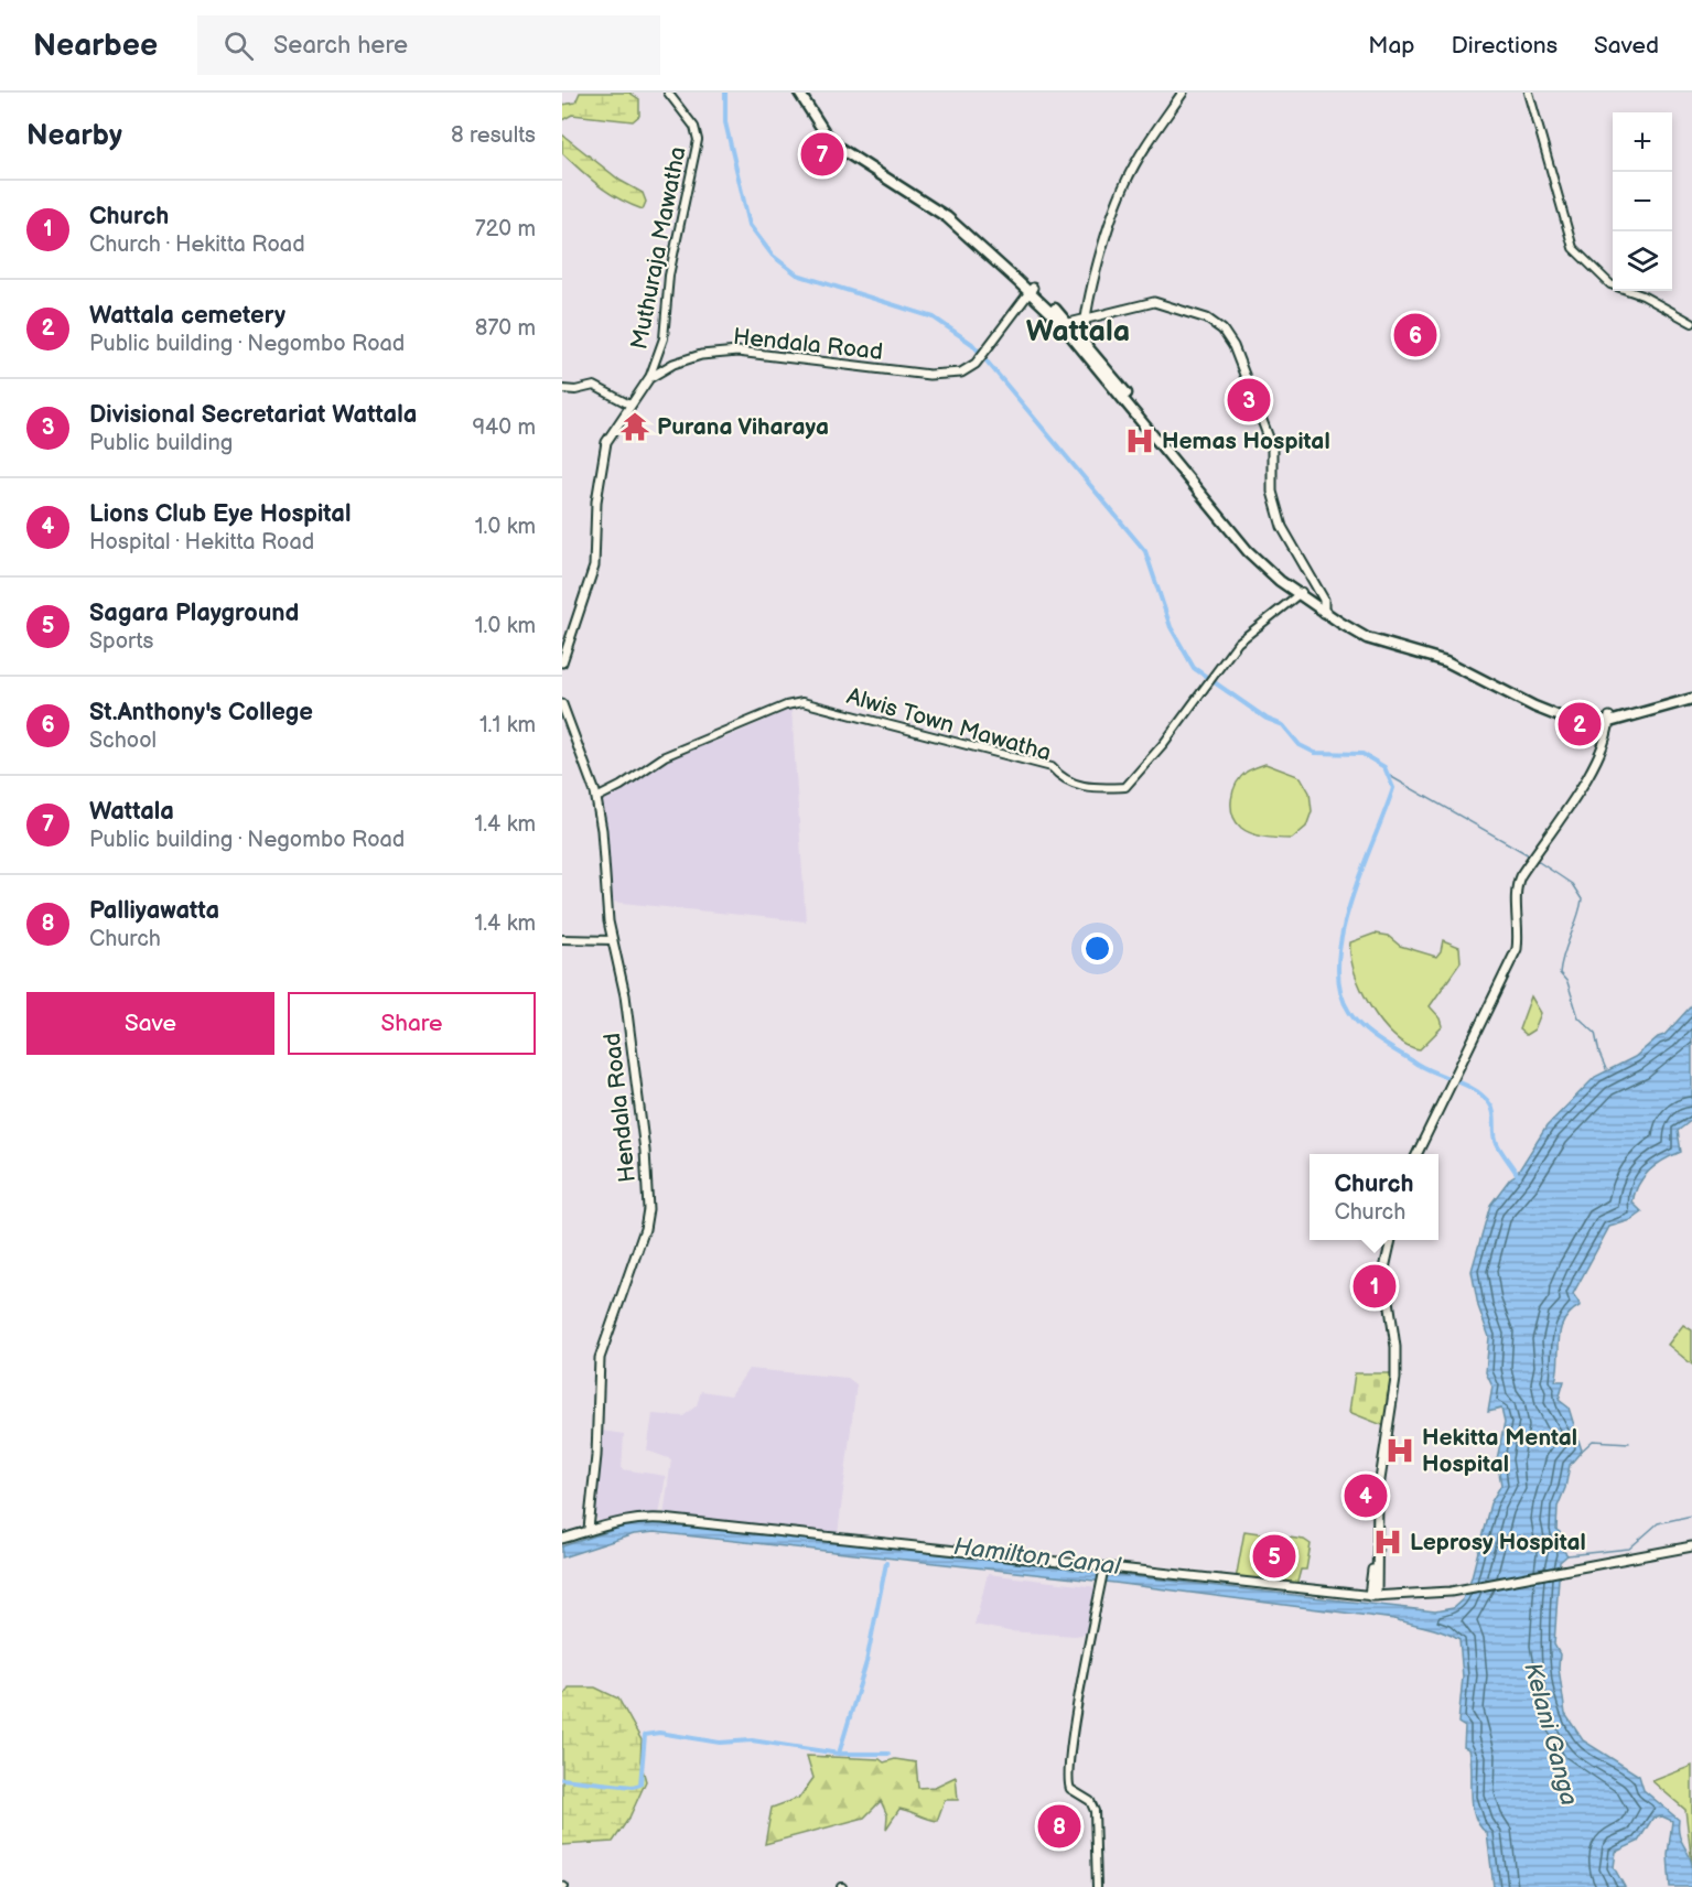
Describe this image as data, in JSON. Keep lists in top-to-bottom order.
{
  "streets": {
    "main road": ["Hendala Road"],
    "street": ["Muthuraja Mawatha", "Alwis Town Mawatha"]
  },
  "crossings": [
    ["Muthuraja Mawatha", "Hendala Road"],
    ["Hendala Road", "Alwis Town Mawatha"]
  ],
  "districts": ["Wattala"],
  "water": ["Hamilton Canal", "Kelani Ganga"],
  "places": {
    "temple": ["Purana Viharaya"],
    "hospital": ["Hemas Hospital", "Hekitta Mental Hospital", "Leprosy Hospital"]
  },
  "page": {
    "header": "Nearbee",
    "search": "Search here",
    "nav": ["Map", "Directions", "Saved"],
    "heading": ["Nearby", "8 results"],
    "map_buttons": ["+", "−"],
    "pins": [
      "7",
      "6",
      "3",
      "2",
      "1",
      "4",
      "5",
      "8"
    ],
    "list": [
      {
        "mark": "1",
        "name": "Church",
        "note": "Church · Hekitta Road",
        "value": "720 m"
      },
      {
        "mark": "2",
        "name": "Wattala cemetery",
        "note": "Public building · Negombo Road",
        "value": "870 m"
      },
      {
        "mark": "3",
        "name": "Divisional Secretariat Wattala",
        "note": "Public building",
        "value": "940 m"
      },
      {
        "mark": "4",
        "name": "Lions Club Eye Hospital",
        "note": "Hospital · Hekitta Road",
        "value": "1.0 km"
      },
      {
        "mark": "5",
        "name": "Sagara Playground",
        "note": "Sports",
        "value": "1.0 km"
      },
      {
        "mark": "6",
        "name": "St.Anthony's College",
        "note": "School",
        "value": "1.1 km"
      },
      {
        "mark": "7",
        "name": "Wattala",
        "note": "Public building · Negombo Road",
        "value": "1.4 km"
      },
      {
        "mark": "8",
        "name": "Palliyawatta",
        "note": "Church",
        "value": "1.4 km"
      }
    ],
    "buttons": ["Save", "Share"],
    "popup": ["Church", "Church"]
  }
}
